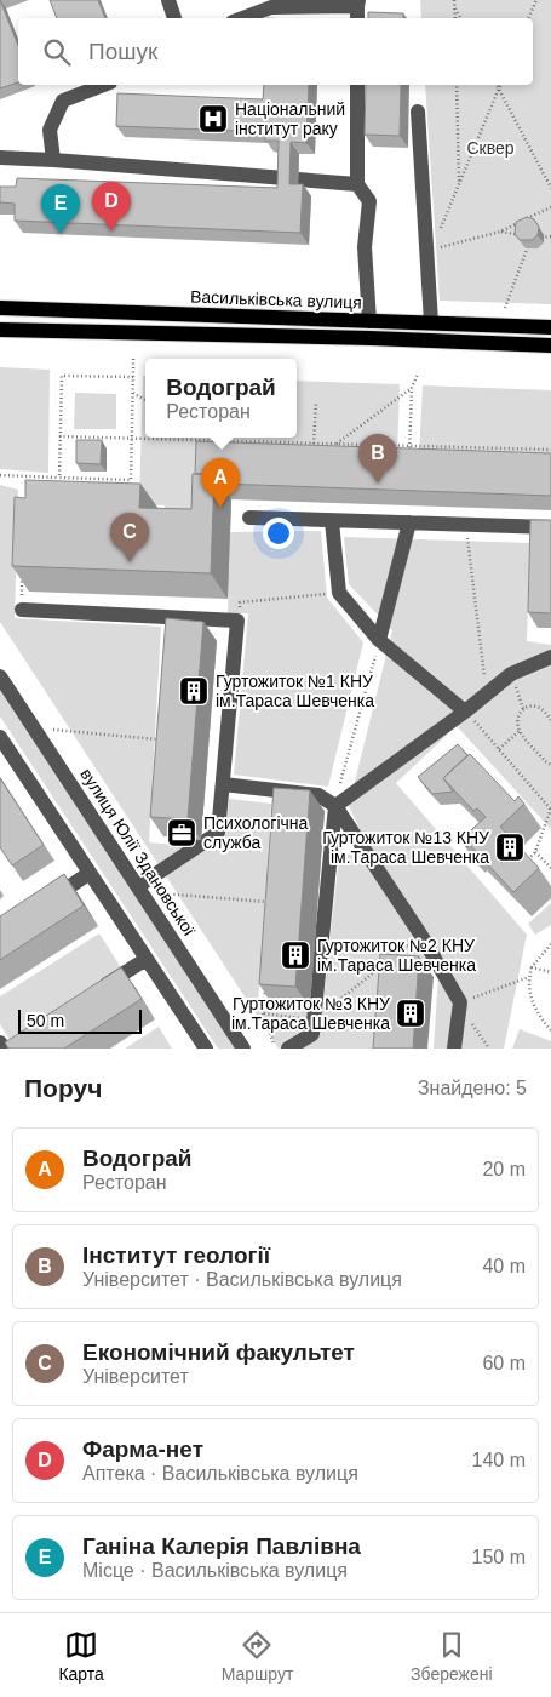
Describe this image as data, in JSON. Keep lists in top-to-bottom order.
{
  "streets": {
    "main road": ["Васильківська вулиця"],
    "street": ["вулиця Юлії Здановської"]
  },
  "parks": ["Сквер"],
  "places": {
    "hospital": ["Національний інститут раку"],
    "building": [
      "Гуртожиток №1 КНУ ім.Тараса Шевченка",
      "Гуртожиток №13 КНУ ім.Тараса Шевченка",
      "Гуртожиток №2 КНУ ім.Тараса Шевченка",
      "Гуртожиток №3 КНУ ім.Тараса Шевченка"
    ],
    "office": ["Психологічна служба"]
  },
  "scale_bar": "50 m",
  "page": {
    "search": "Пошук",
    "pins": [
      "D",
      "E",
      "B",
      "A",
      "C"
    ],
    "popup": ["Водограй", "Ресторан"],
    "scale": "50 m",
    "heading": ["Поруч", "Знайдено: 5"],
    "list": [
      {
        "mark": "A",
        "name": "Водограй",
        "note": "Ресторан",
        "value": "20 m"
      },
      {
        "mark": "B",
        "name": "Інститут геології",
        "note": "Університет · Васильківська вулиця",
        "value": "40 m"
      },
      {
        "mark": "C",
        "name": "Економічний факультет",
        "note": "Університет",
        "value": "60 m"
      },
      {
        "mark": "D",
        "name": "Фарма-нет",
        "note": "Аптека · Васильківська вулиця",
        "value": "140 m"
      },
      {
        "mark": "E",
        "name": "Ганіна Калерія Павлівна",
        "note": "Місце · Васильківська вулиця",
        "value": "150 m"
      }
    ],
    "nav": ["Карта", "Маршрут", "Збережені"]
  }
}
